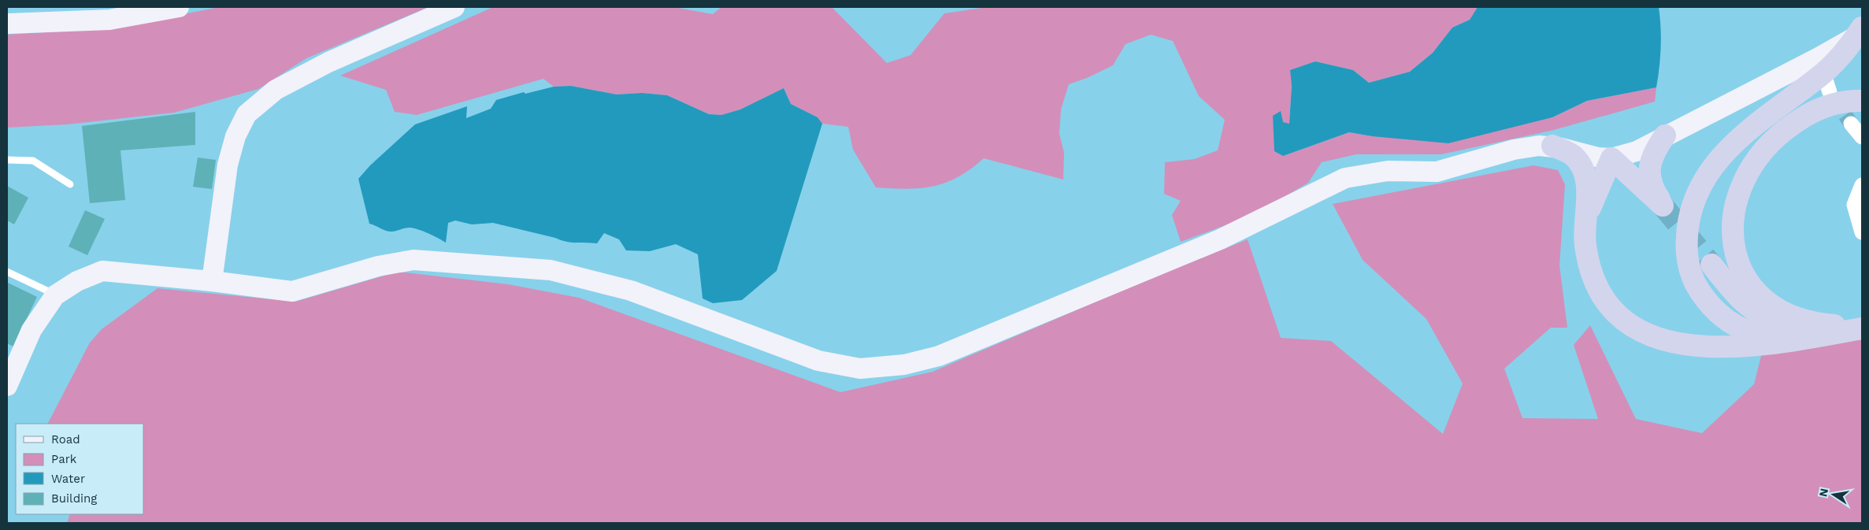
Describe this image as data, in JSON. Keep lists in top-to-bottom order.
{
  "legend": [
    "Road",
    "Park",
    "Water",
    "Building"
  ],
  "north": "left"
}
